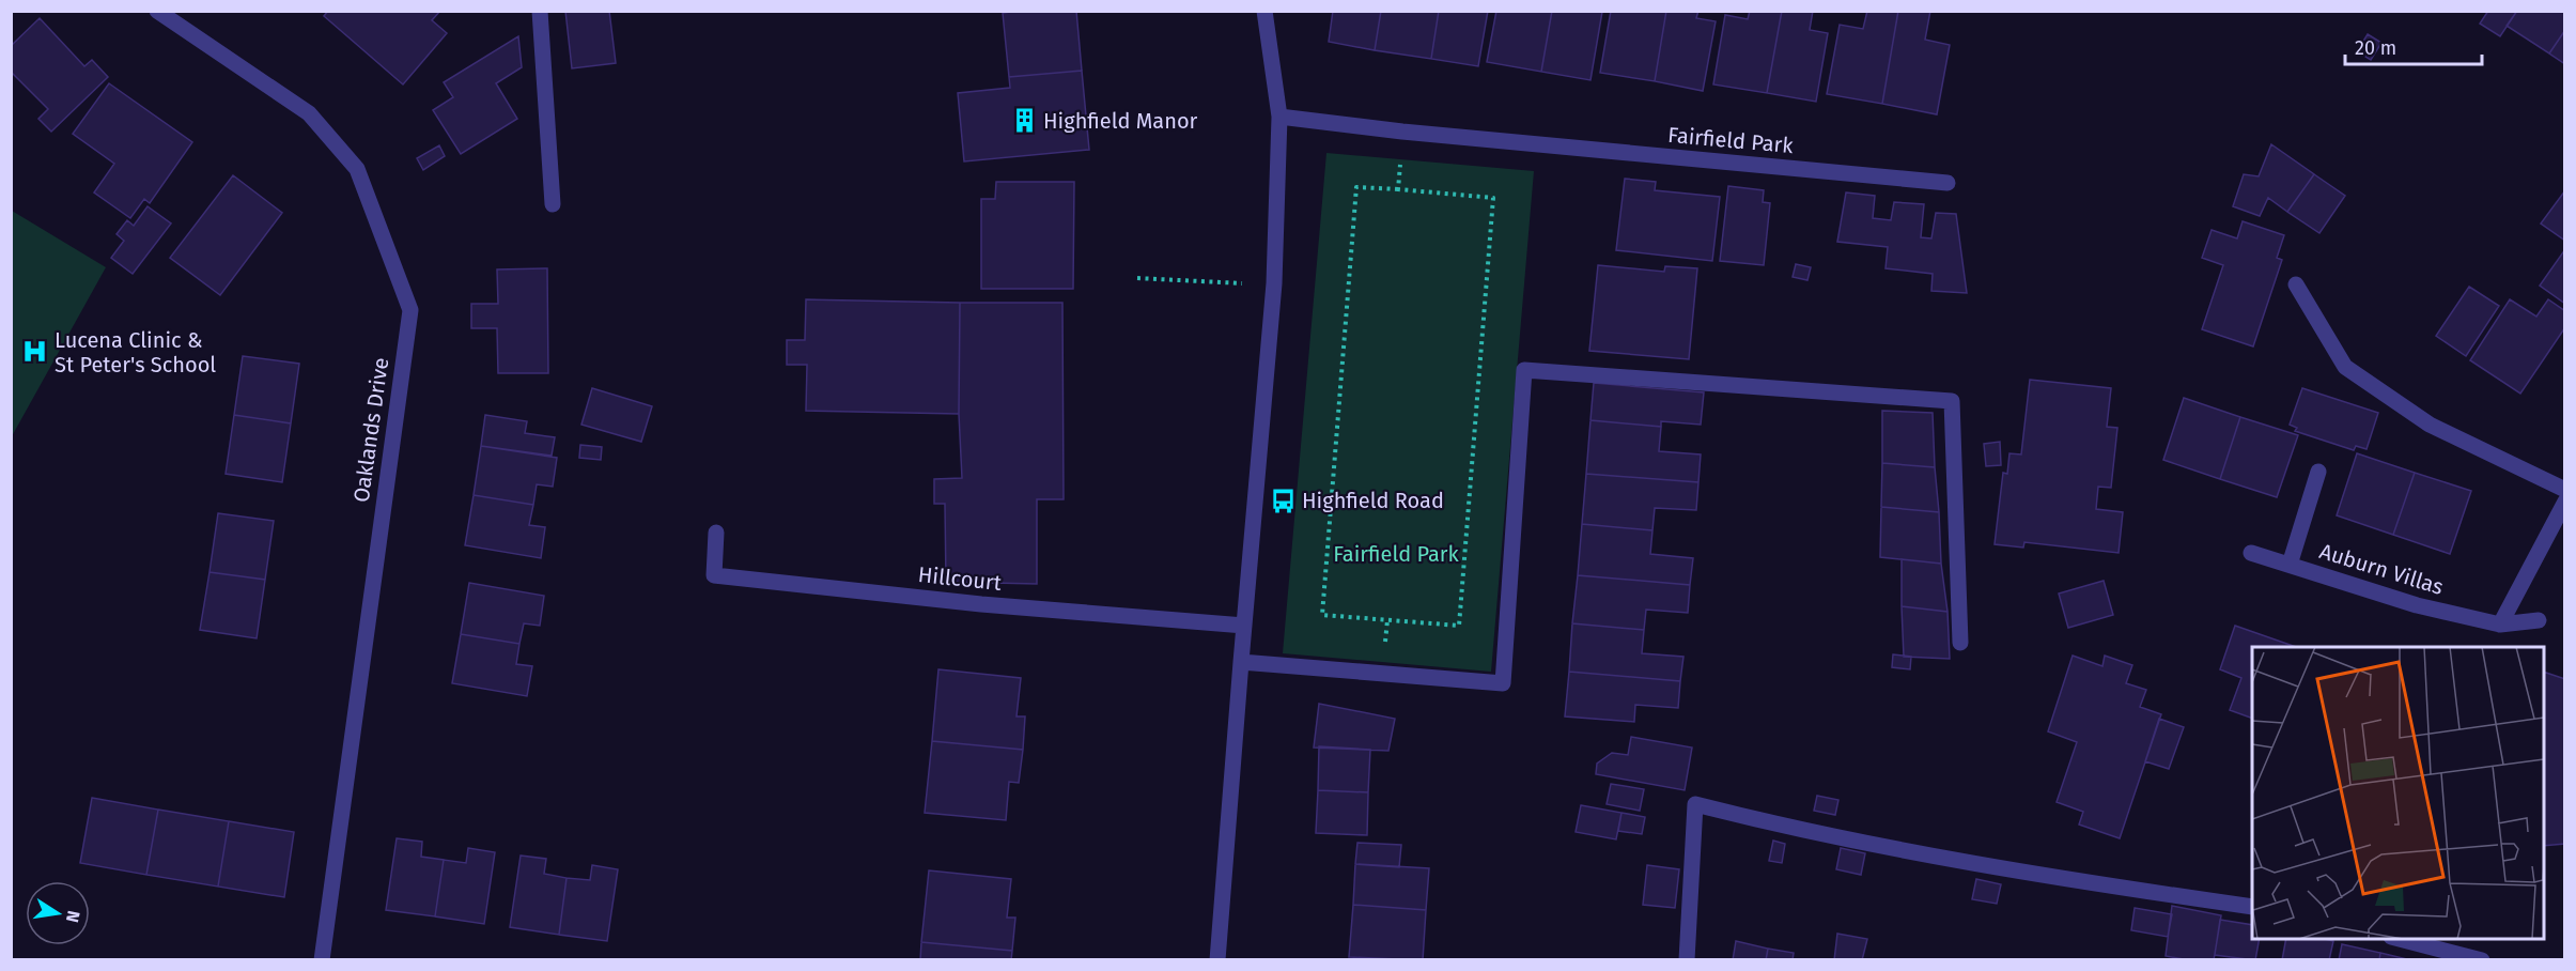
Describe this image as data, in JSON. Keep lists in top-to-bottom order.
{
  "streets": {
    "street": [
      "Fairfield Park",
      "Oaklands Drive",
      "Auburn Villas",
      "Hillcourt"
    ]
  },
  "parks": ["Fairfield Park"],
  "places": {
    "building": ["Highfield Manor"],
    "hospital": ["Lucena Clinic & St Peter's School"],
    "bus stop": ["Highfield Road"]
  },
  "scale_bar": "20 m",
  "north": "right"
}
